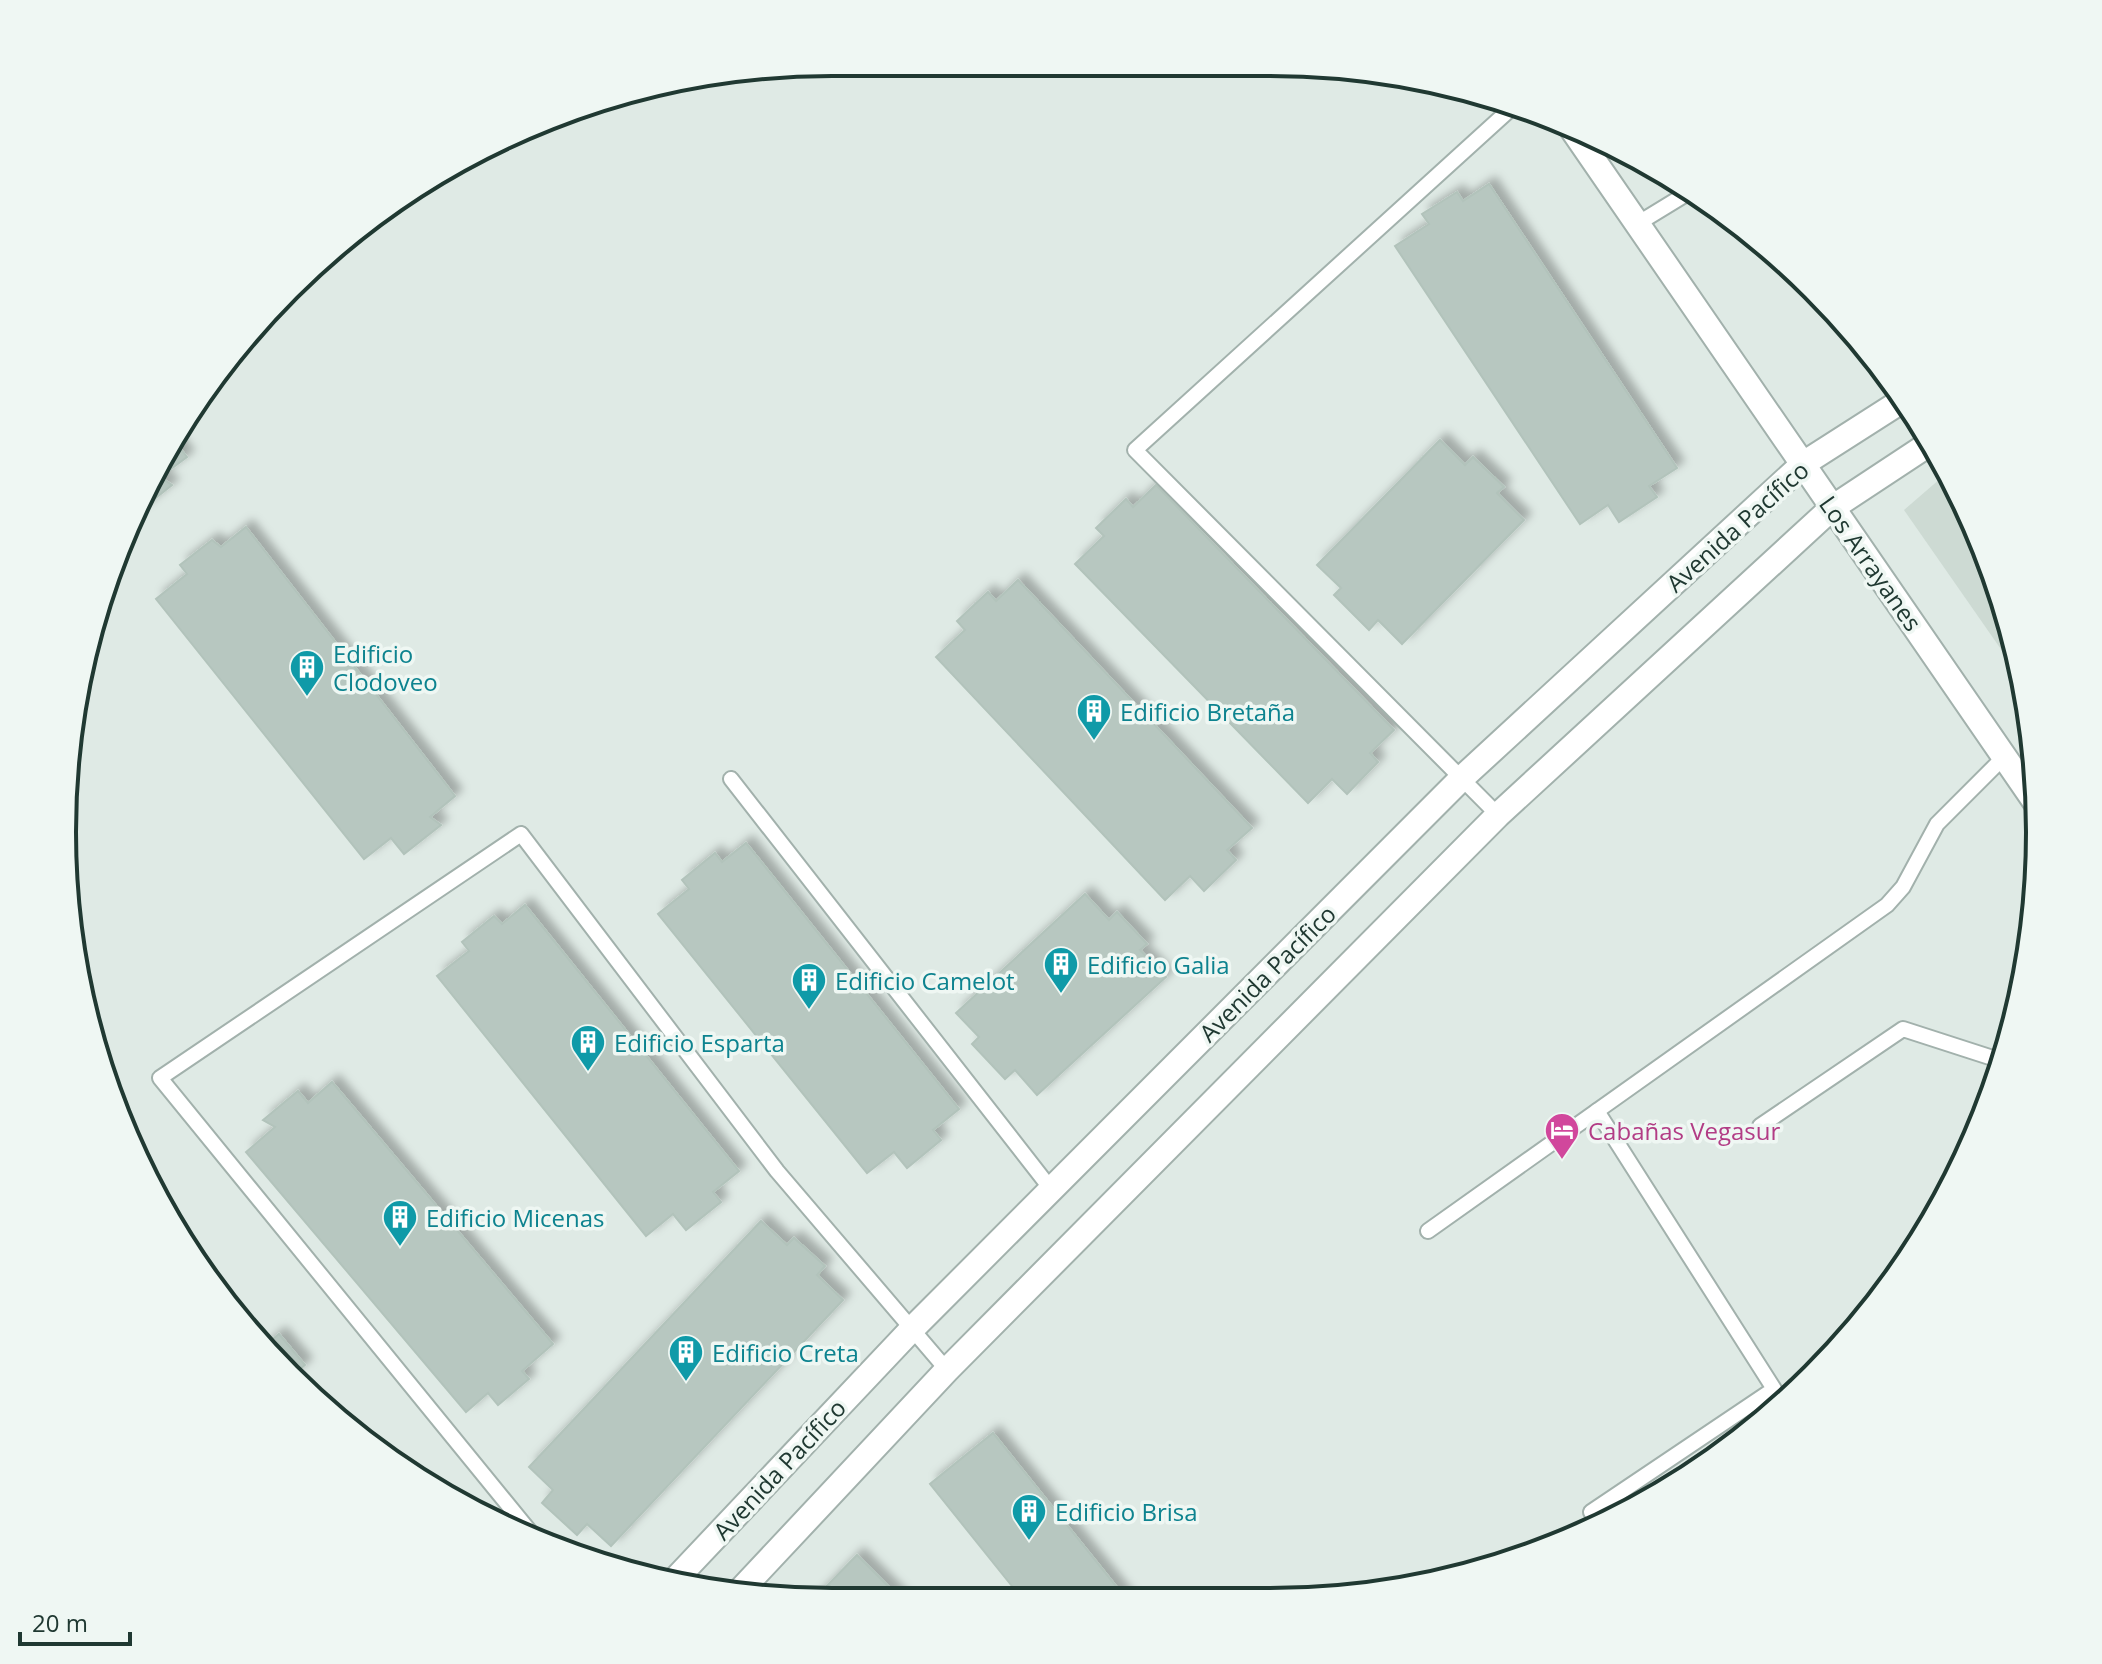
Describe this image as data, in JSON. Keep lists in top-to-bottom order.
{
  "streets": {
    "street": ["Avenida Pacífico", "Los Arrayanes"]
  },
  "crossings": [
    ["Avenida Pacífico", "Los Arrayanes"]
  ],
  "places": {
    "building": [
      "Edificio Clodoveo",
      "Edificio Bretaña",
      "Edificio Galia",
      "Edificio Camelot",
      "Edificio Esparta",
      "Edificio Micenas",
      "Edificio Creta",
      "Edificio Brisa"
    ],
    "hotel": ["Cabañas Vegasur"]
  },
  "scale_bar": "20 m"
}
